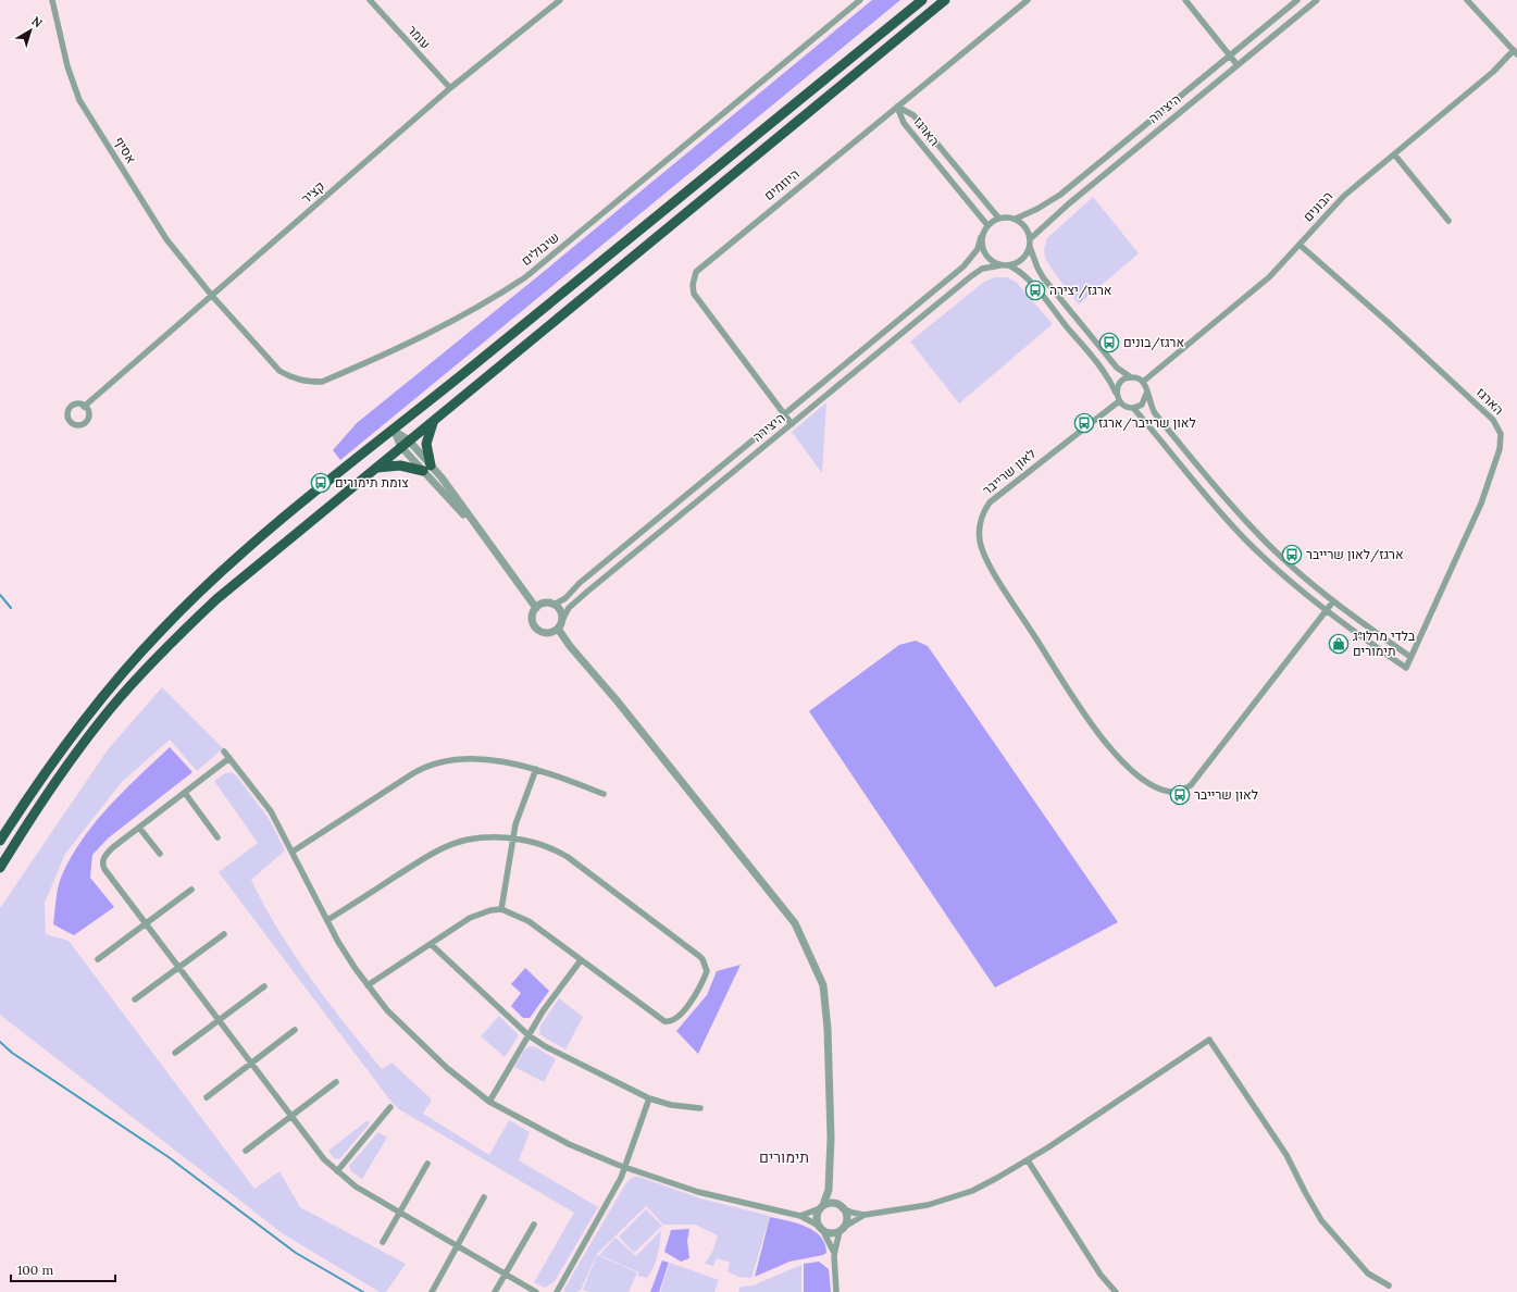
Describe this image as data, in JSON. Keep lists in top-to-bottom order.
{
  "streets": {
    "street": [
      "עומר",
      "היצירה",
      "הארגז",
      "אסיף",
      "היוזמים",
      "קציר",
      "הבונים",
      "שיבולים",
      "לאון שרייבר"
    ]
  },
  "crossings": [
    ["עומר", "קציר"],
    ["היצירה", "הארגז"],
    ["היצירה", "היוזמים"],
    ["הארגז", "היוזמים"],
    ["הארגז", "הבונים"],
    ["הארגז", "לאון שרייבר"],
    ["אסיף", "קציר"],
    ["אסיף", "שיבולים"],
    ["קציר", "שיבולים"],
    ["הבונים", "לאון שרייבר"]
  ],
  "districts": ["תימורים"],
  "places": {
    "bus stop": [
      "ארגז/יצירה",
      "ארגז/בונים",
      "לאון שרייבר/ארגז",
      "צומת תימורים",
      "ארגז/לאון שרייבר",
      "לאון שרייבר"
    ],
    "shop": ["בלדי מרלו״ג תימורים"]
  },
  "scale_bar": "100 m",
  "north": "top right"
}
